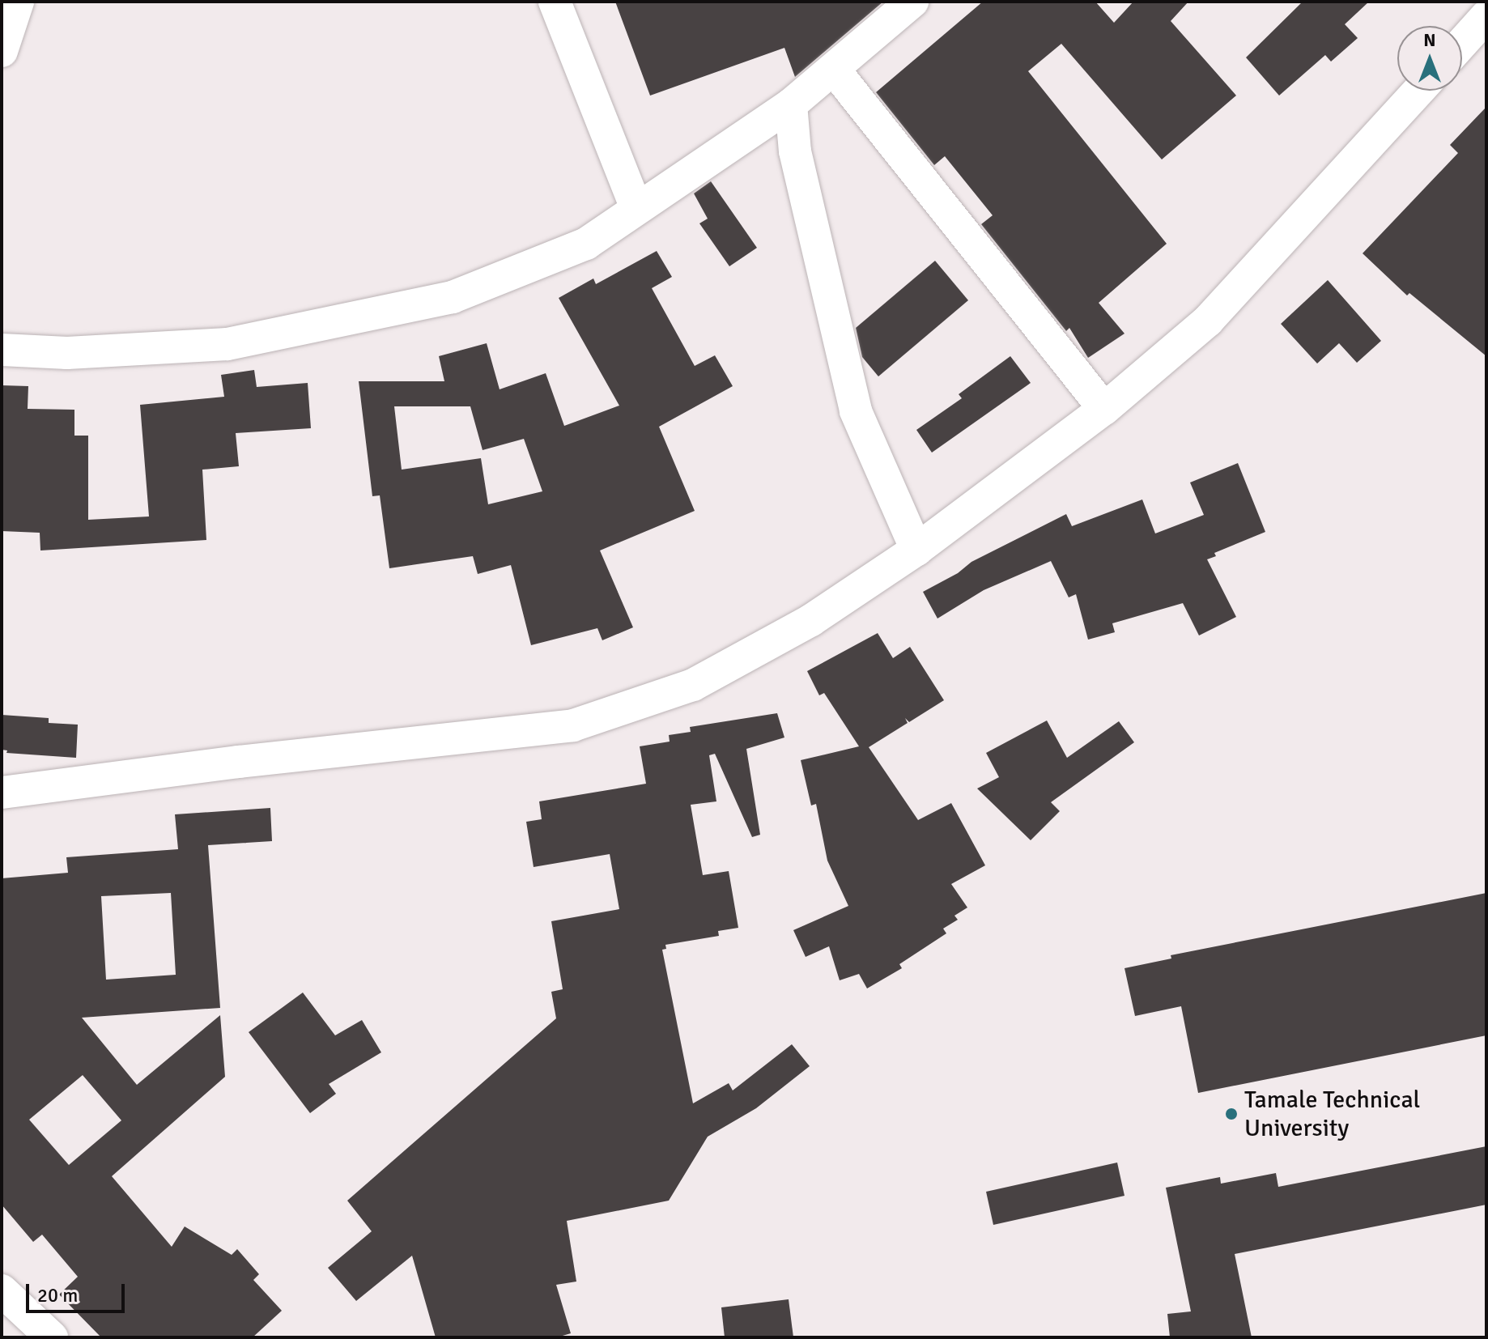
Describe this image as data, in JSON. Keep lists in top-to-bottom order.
{
  "places": ["Tamale Technical University"],
  "scale_bar": "20 m",
  "north": "top"
}
